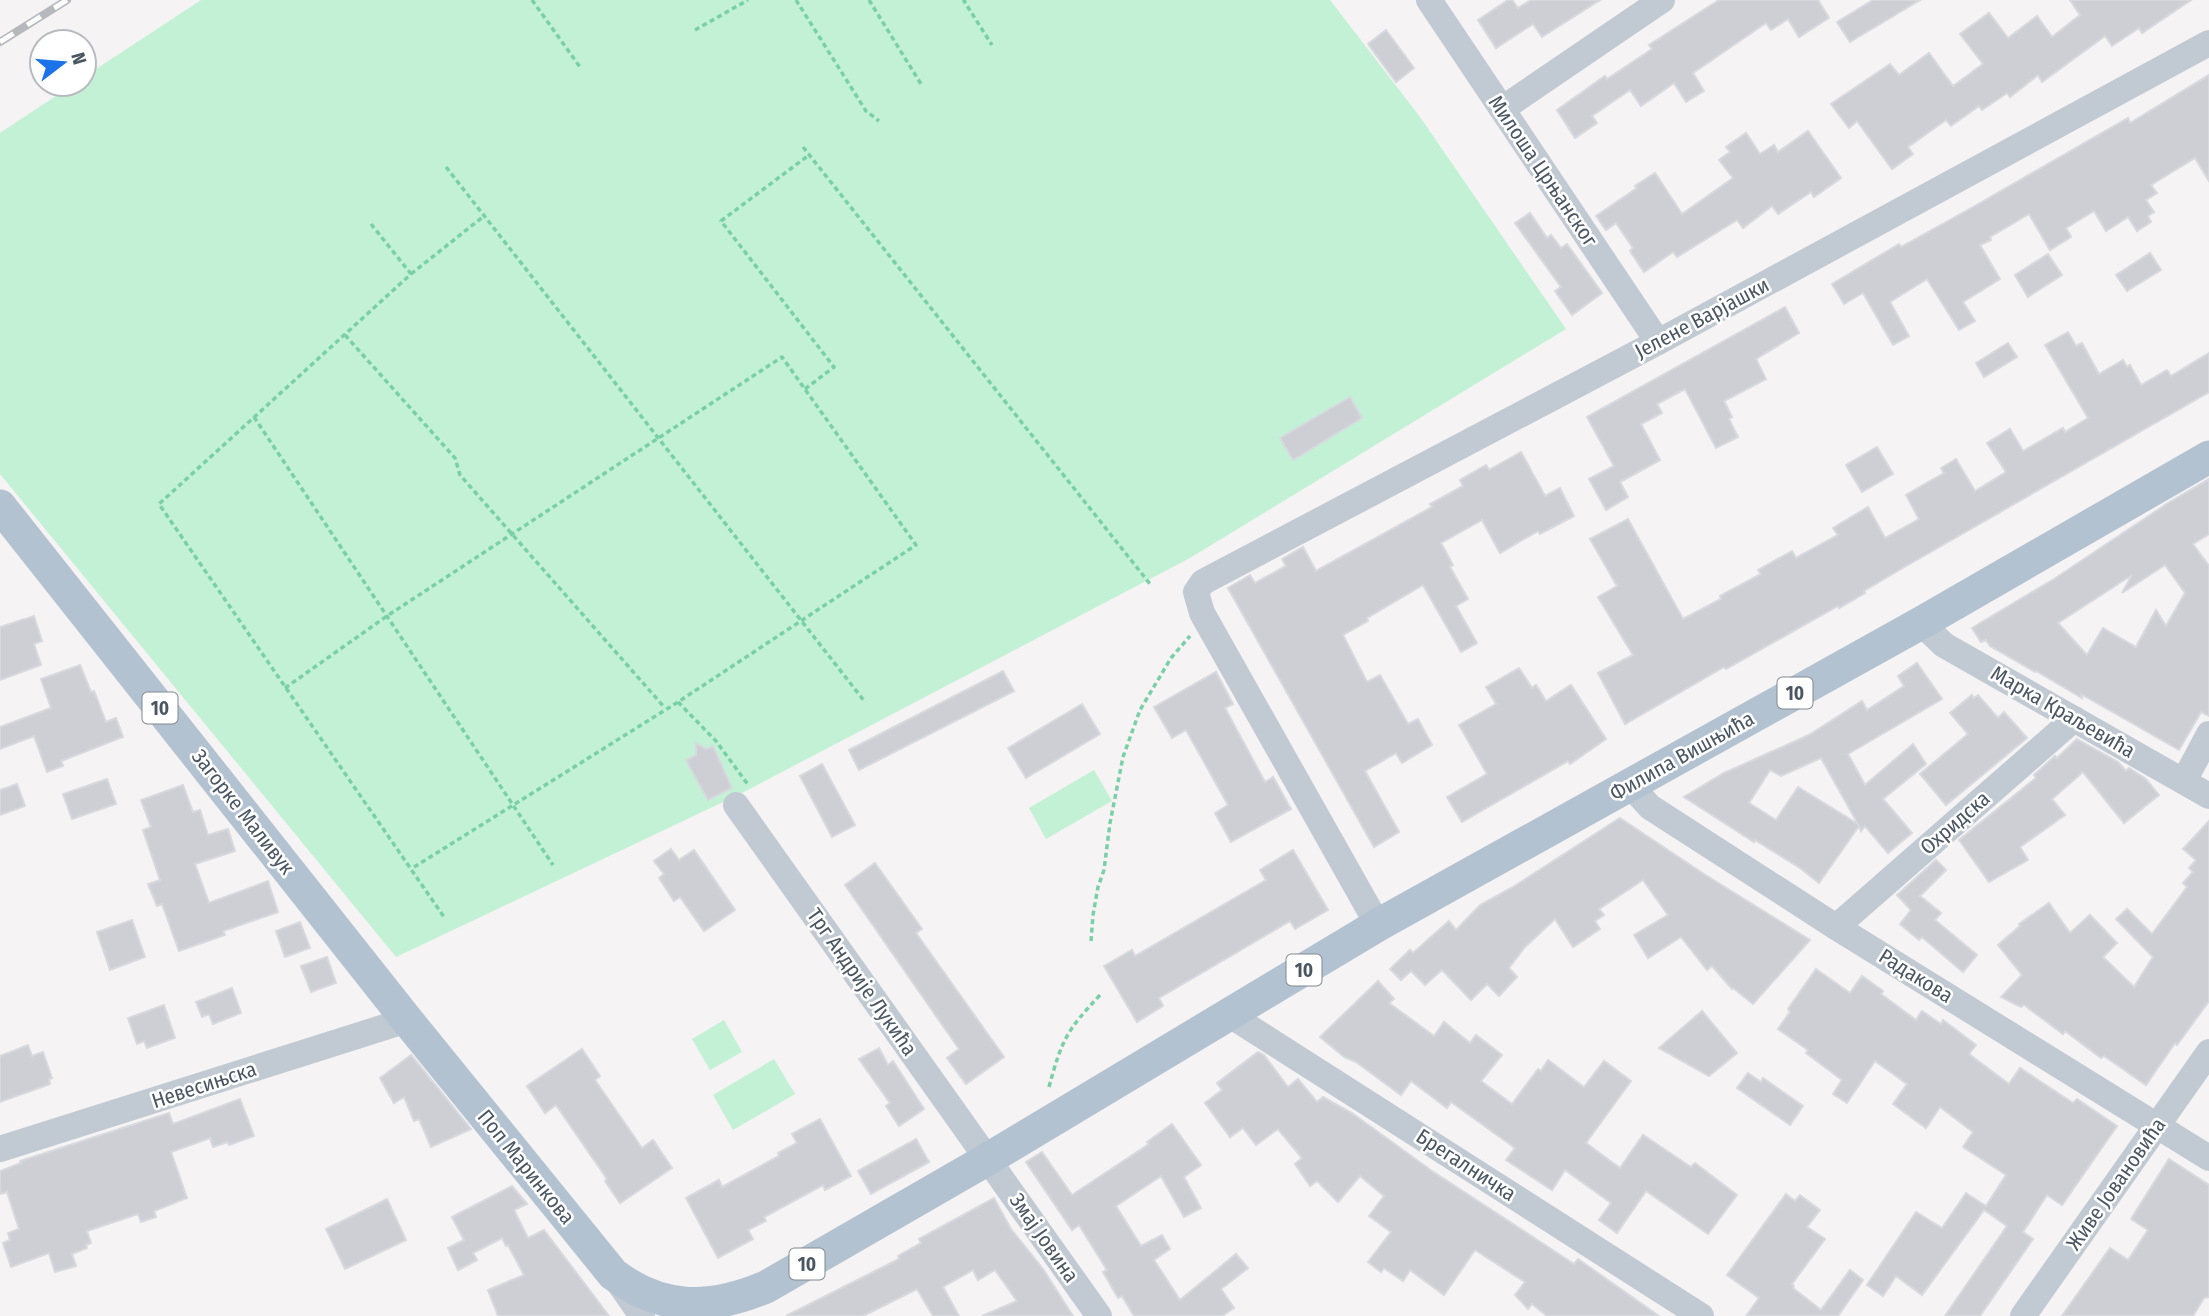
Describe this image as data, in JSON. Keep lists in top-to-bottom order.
{
  "streets": {
    "main road": [
      "10",
      "Филипа Вишњића",
      "Загорке Маливук",
      "Поп Маринкова"
    ],
    "street": [
      "Милоша Црњанског",
      "Јелене Варјашки",
      "Марка Краљевића",
      "Охридска",
      "Радакова",
      "Трг Андрије Лукића",
      "Невесињска",
      "Брегалничка",
      "Живе Јовановића",
      "Змај Јовина"
    ]
  },
  "crossings": [
    ["Милоша Црњанског", "Јелене Варјашки"],
    ["10", "Филипа Вишњића"],
    ["10", "Трг Андрије Лукића"],
    ["10", "Брегалничка"],
    ["10", "Поп Маринкова"],
    ["10", "Змај Јовина"],
    ["Марка Краљевића", "Филипа Вишњића"],
    ["Марка Краљевића", "Охридска"],
    ["Филипа Вишњића", "Радакова"],
    ["Филипа Вишњића", "Брегалничка"],
    ["Загорке Маливук", "Невесињска"],
    ["Загорке Маливук", "Поп Маринкова"],
    ["Охридска", "Радакова"],
    ["Радакова", "Живе Јовановића"],
    ["Трг Андрије Лукића", "Змај Јовина"],
    ["Невесињска", "Поп Маринкова"]
  ],
  "north": "right"
}
